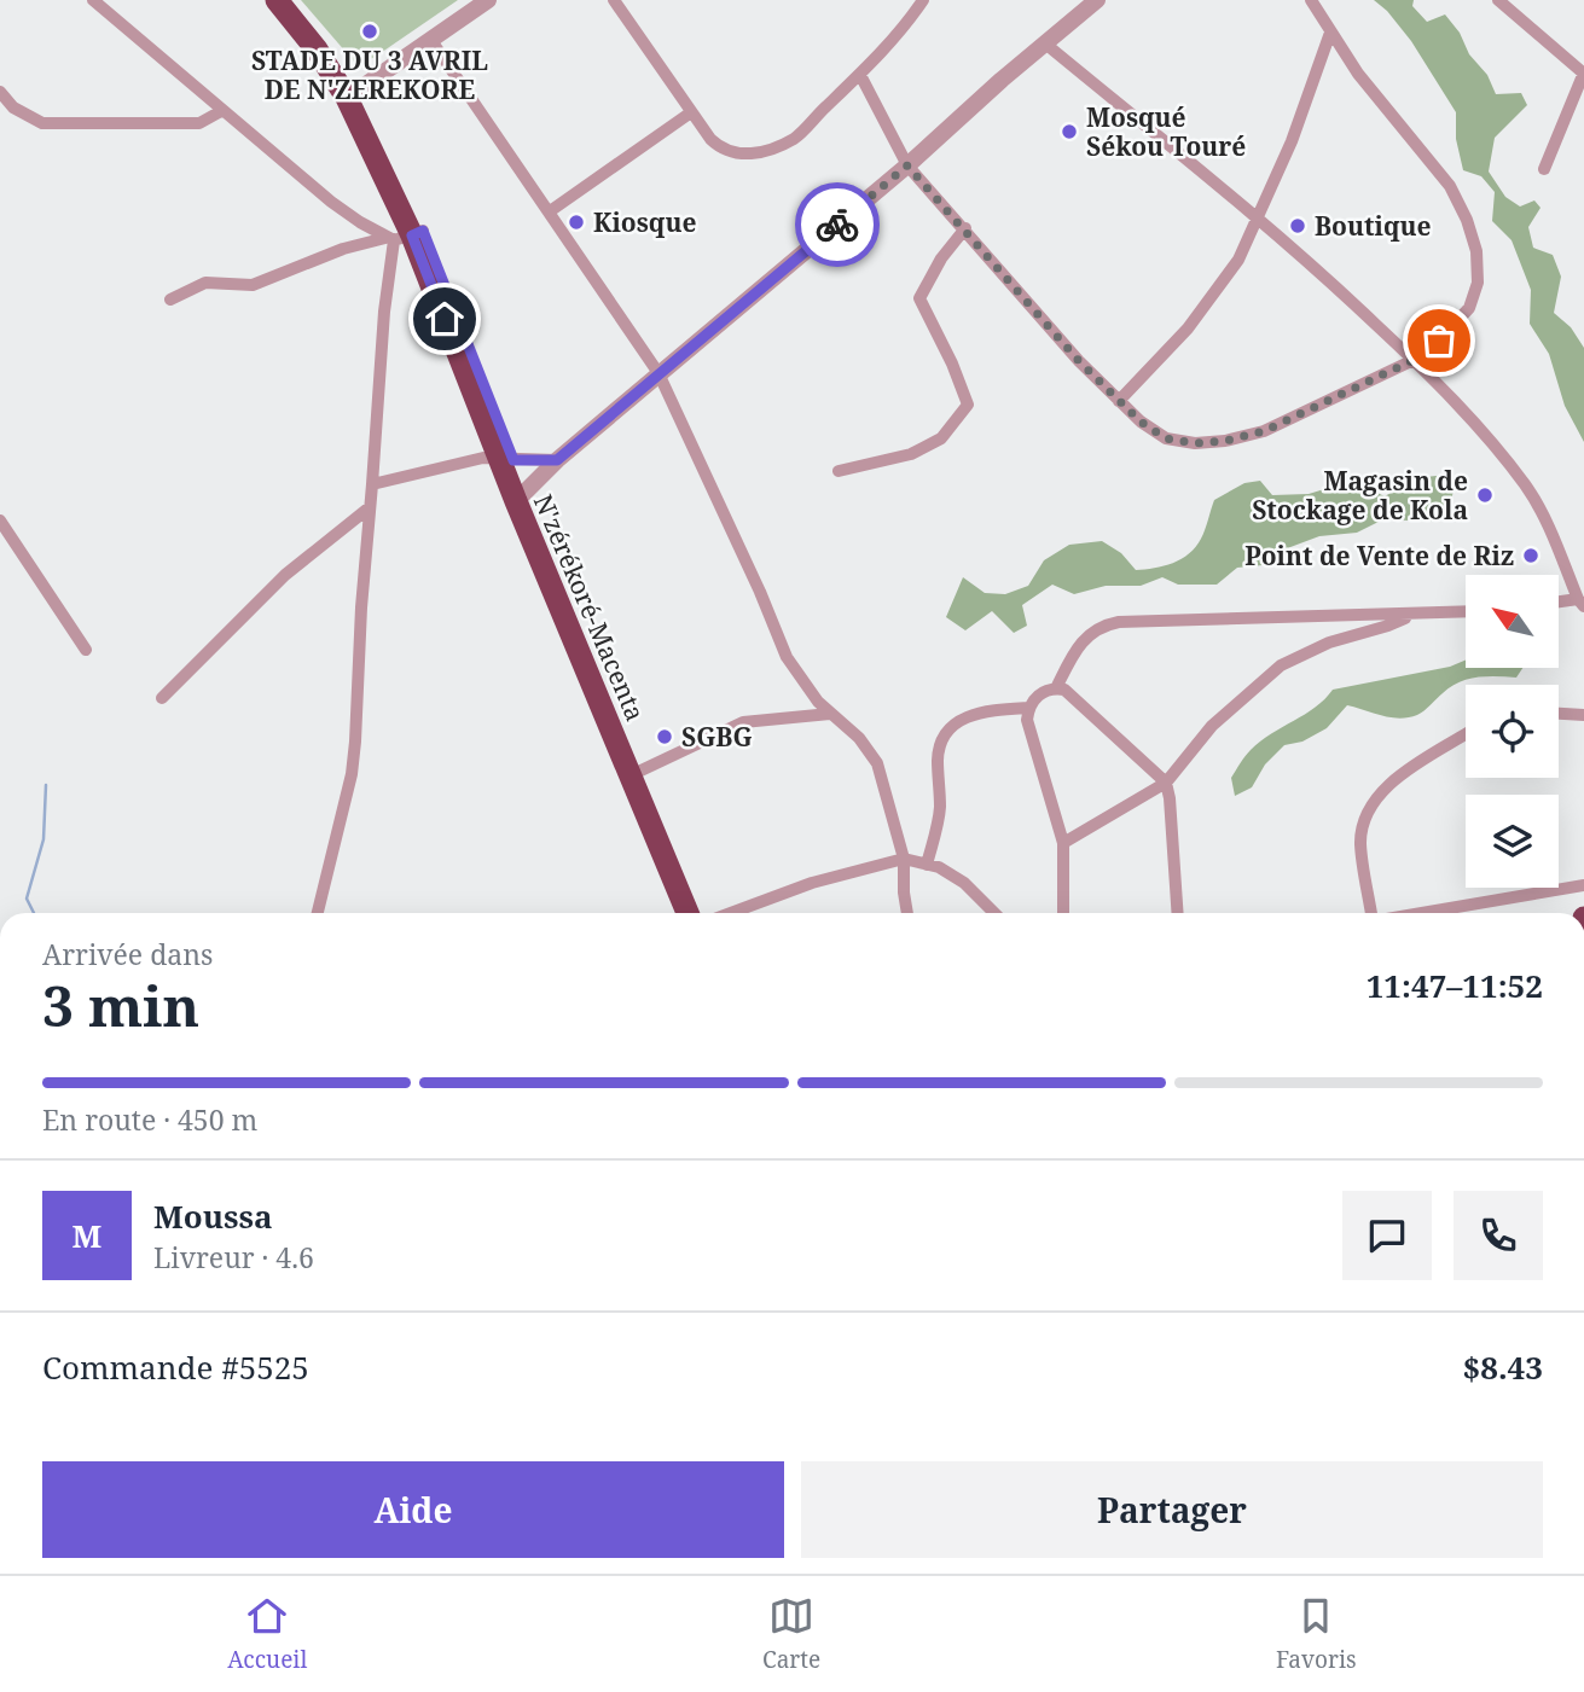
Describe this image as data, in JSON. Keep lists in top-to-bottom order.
{
  "places": [
    "STADE DU 3 AVRIL DE N'ZEREKORE",
    "Mosqué Sékou Touré",
    "Kiosque",
    "Boutique",
    "Magasin de Stockage de Kola",
    "Point de Vente de Riz",
    "SGBG"
  ],
  "north": "top left",
  "page": {
    "heading": ["3 min", "Arrivée dans", "11:47–11:52"],
    "panel": [
      "Moussa",
      "Livreur · 4.6",
      "Commande #5525",
      "$8.43"
    ],
    "bar": "En route · 450 m",
    "round": "M",
    "buttons": ["Aide", "Partager"],
    "tabs": ["Accueil", "Carte", "Favoris"]
  }
}
